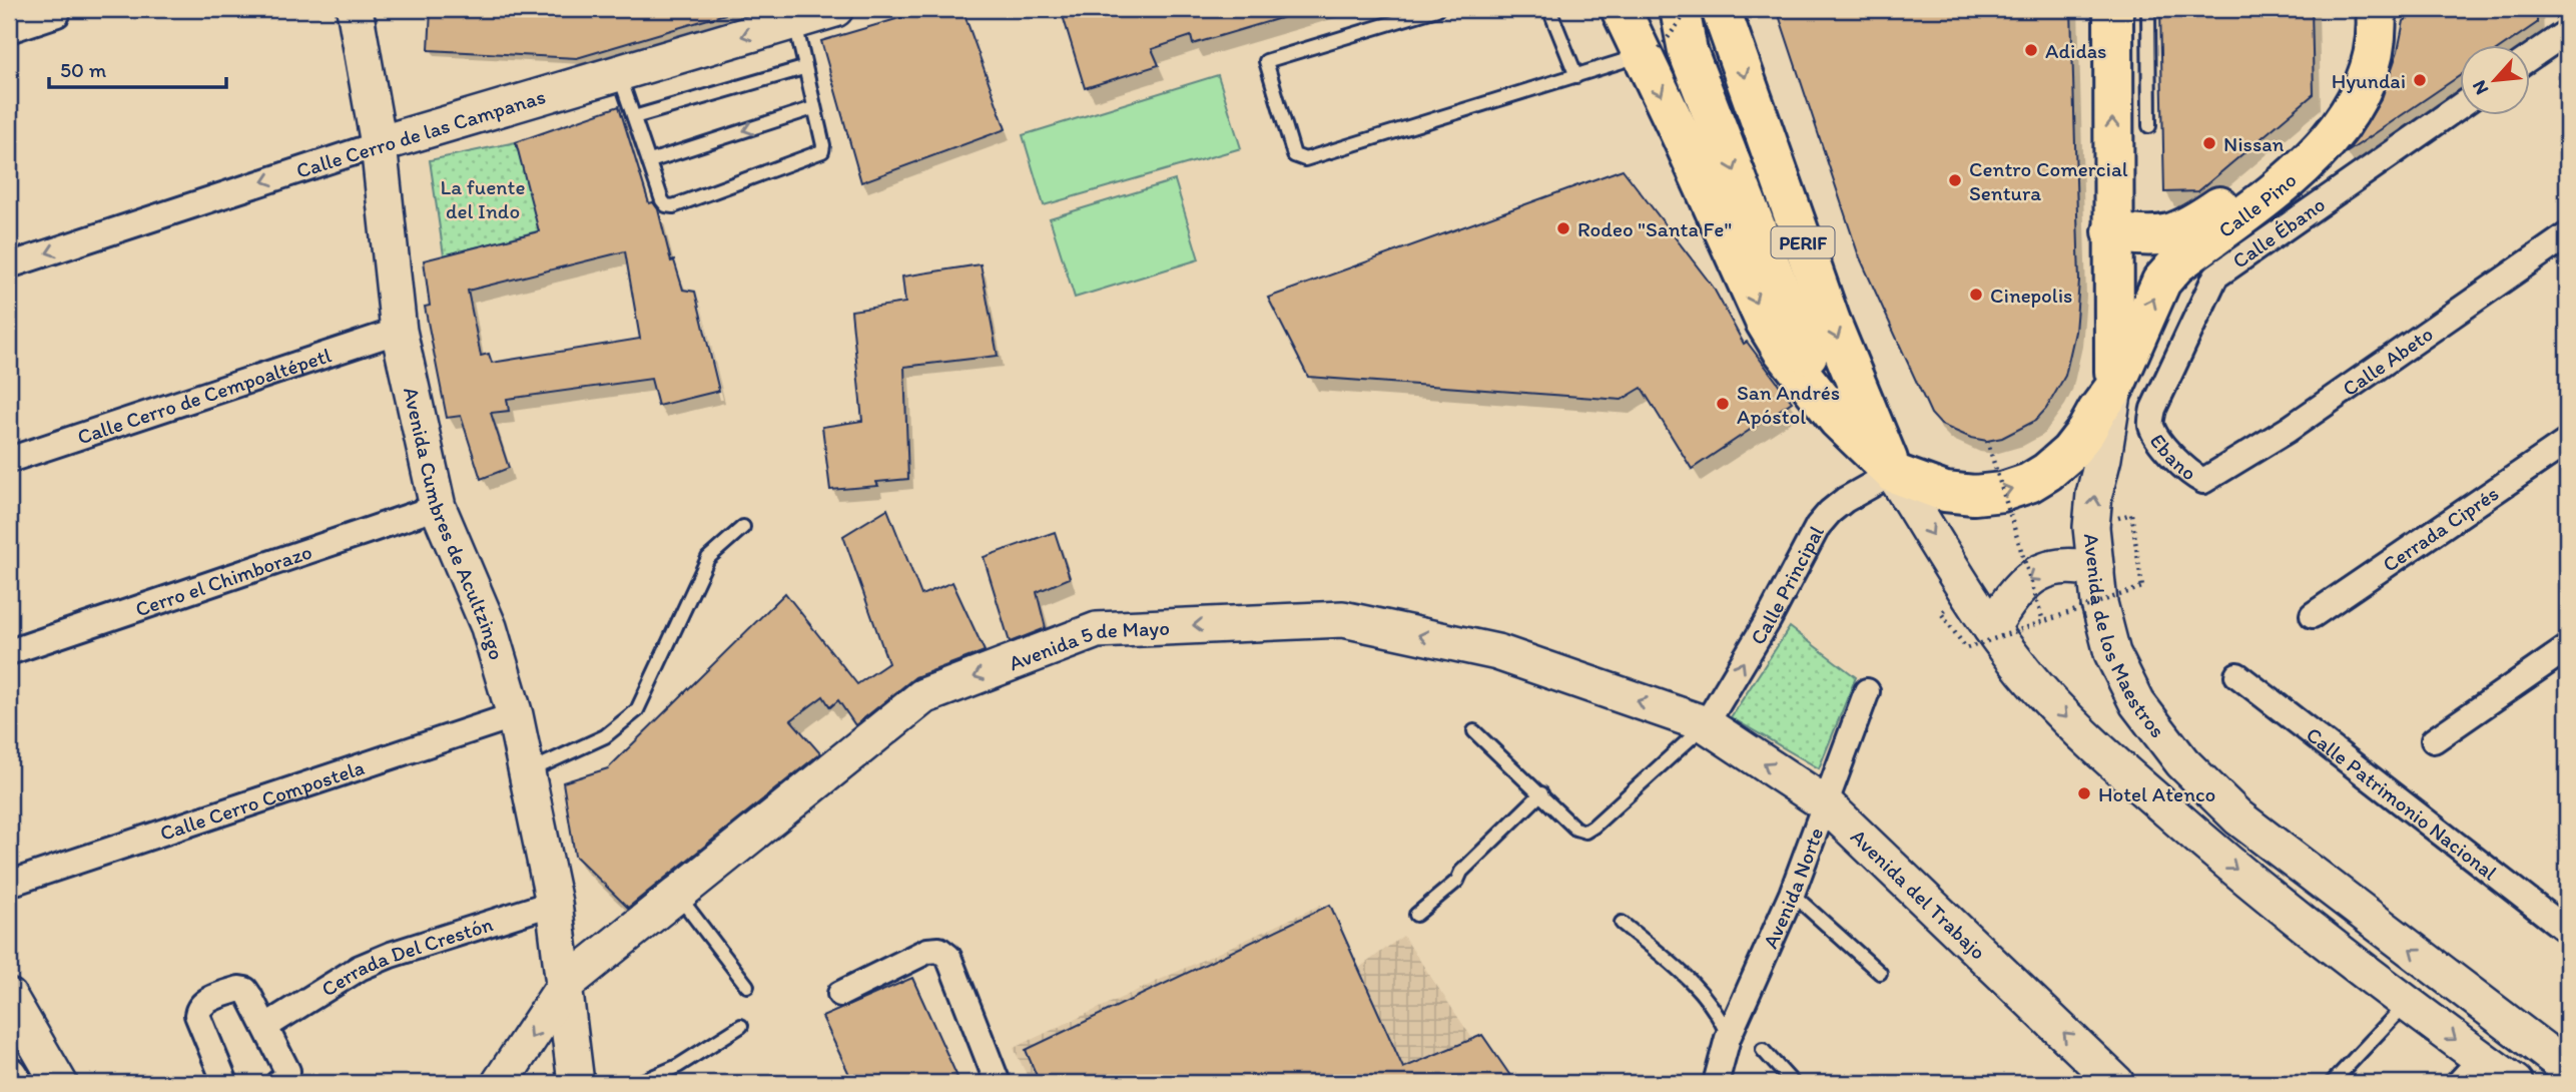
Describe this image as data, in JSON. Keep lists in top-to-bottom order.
{
  "streets": {
    "main road": ["Calle Pino", "PERIF", "Avenida de los Maestros"],
    "street": [
      "Calle Cerro de las Campanas",
      "Calle Ébano",
      "Calle Abeto",
      "Calle Cerro de Cempoaltépetl",
      "Ebano",
      "Avenida Cumbres de Acultzingo",
      "Cerrada Ciprés",
      "Cerro el Chimborazo",
      "Calle Principal",
      "Avenida 5 de Mayo",
      "Calle Cerro Compostela",
      "Calle Patrimonio Nacional",
      "Avenida Norte",
      "Avenida del Trabajo",
      "Cerrada Del Crestón"
    ]
  },
  "crossings": [
    ["Calle Cerro de las Campanas", "Avenida Cumbres de Acultzingo"],
    ["Calle Pino", "PERIF"],
    ["Calle Pino", "Calle Principal"],
    ["Calle Pino", "Avenida de los Maestros"],
    ["Calle Ébano", "Ebano"],
    ["PERIF", "Calle Principal"],
    ["Calle Abeto", "Ebano"],
    ["Calle Cerro de Cempoaltépetl", "Avenida Cumbres de Acultzingo"],
    ["Avenida Cumbres de Acultzingo", "Cerro el Chimborazo"],
    ["Avenida Cumbres de Acultzingo", "Avenida 5 de Mayo"],
    ["Avenida Cumbres de Acultzingo", "Calle Cerro Compostela"],
    ["Avenida Cumbres de Acultzingo", "Cerrada Del Crestón"],
    ["Calle Principal", "Avenida 5 de Mayo"],
    ["Calle Principal", "Avenida del Trabajo"],
    ["Avenida 5 de Mayo", "Avenida del Trabajo"],
    ["Avenida Norte", "Avenida del Trabajo"]
  ],
  "one_way": [
    "Calle Cerro de las Campanas",
    "Calle Pino",
    "Calle Principal",
    "Avenida 5 de Mayo"
  ],
  "parks": ["La fuente del Indo"],
  "places": [
    "Adidas",
    "Hyundai",
    "Nissan",
    "Centro Comercial Sentura",
    "Rodeo \"Santa Fe\"",
    "Cinepolis",
    "San Andrés Apóstol",
    "Hotel Atenco"
  ],
  "scale_bar": "50 m",
  "north": "bottom left"
}
